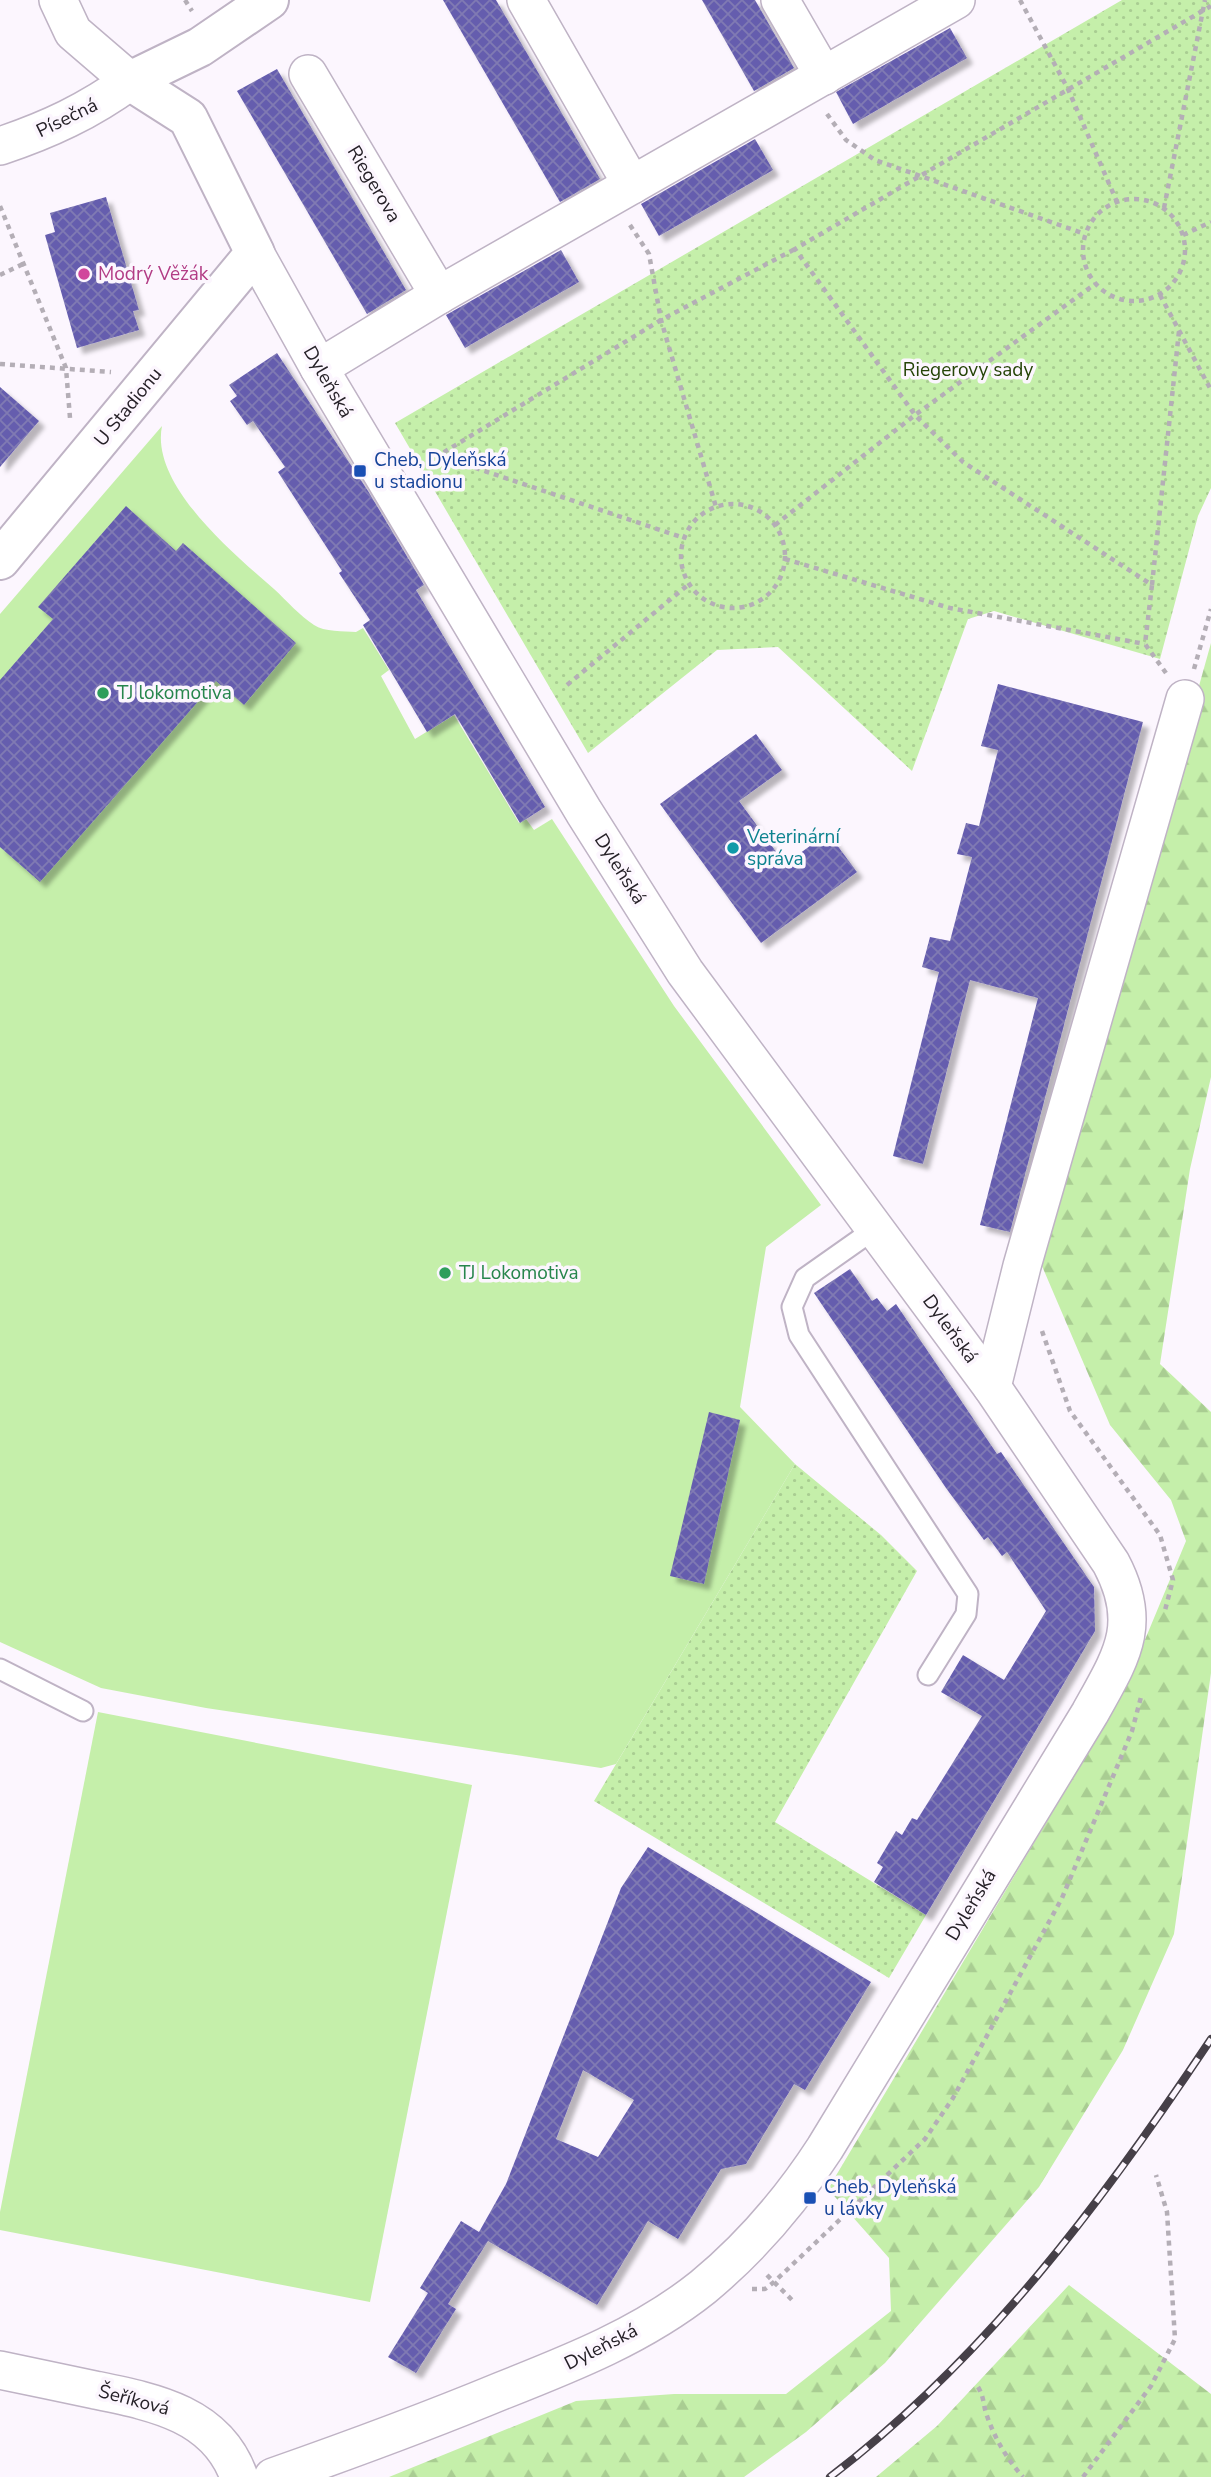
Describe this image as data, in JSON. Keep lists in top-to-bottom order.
{
  "streets": {
    "street": [
      "Písečná",
      "Riegerova",
      "Dyleňská",
      "U Stadionu",
      "Šeříková"
    ]
  },
  "crossings": [
    ["Písečná", "Dyleňská"],
    ["Dyleňská", "U Stadionu"]
  ],
  "parks": ["Riegerovy sady"],
  "places": {
    "other": [
      "Modrý Věžák",
      "TJ lokomotiva",
      "Veterinární správa",
      "TJ Lokomotiva"
    ],
    "transit": ["Cheb, Dyleňská u stadionu", "Cheb, Dyleňská u lávky"]
  }
}
